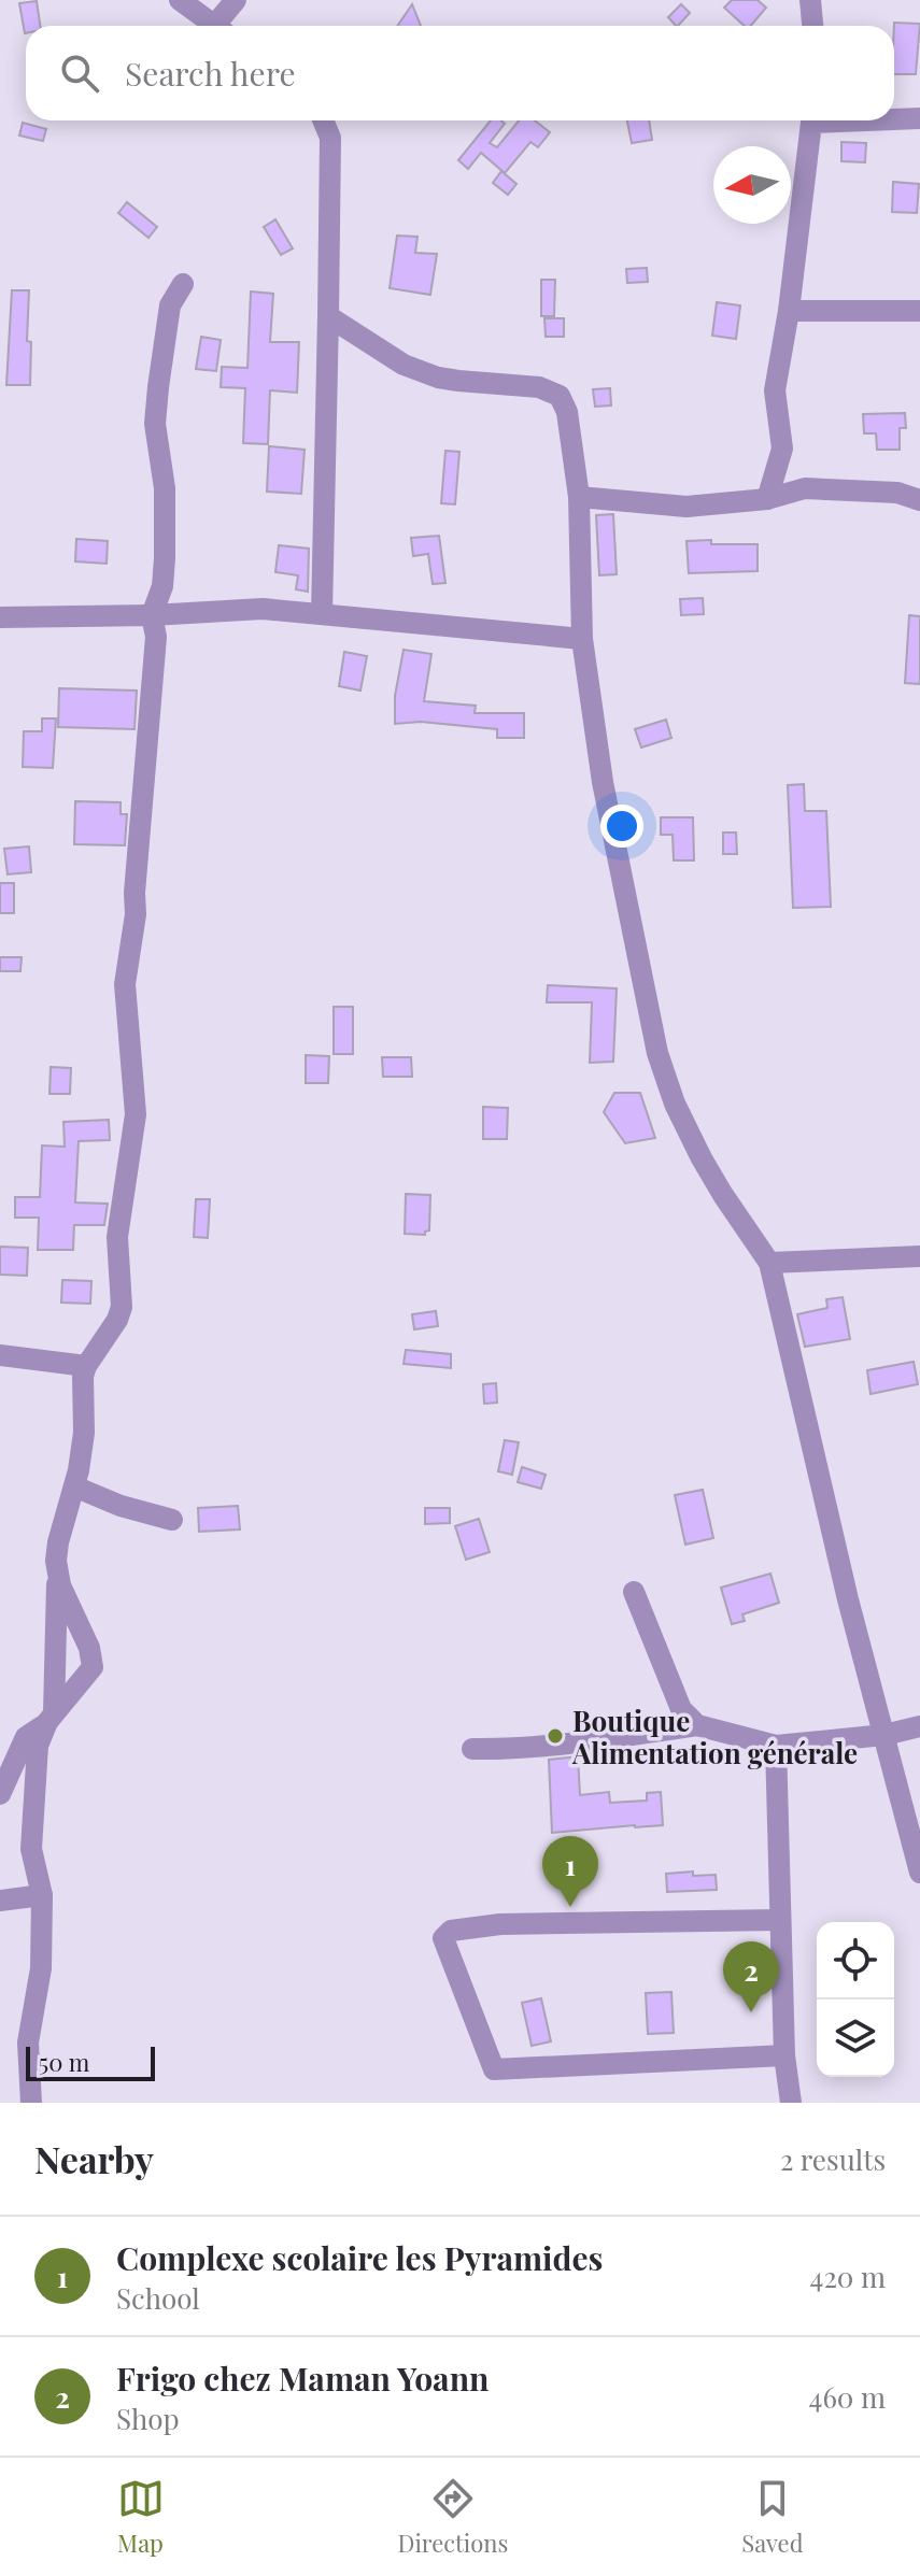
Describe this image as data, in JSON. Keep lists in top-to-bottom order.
{
  "places": ["Boutique Alimentation générale"],
  "scale_bar": "50 m",
  "north": "left",
  "page": {
    "search": "Search here",
    "pins": ["1", "2"],
    "scale": "50 m",
    "heading": ["Nearby", "2 results"],
    "list": [
      {
        "mark": "1",
        "name": "Complexe scolaire les Pyramides",
        "note": "School",
        "value": "420 m"
      },
      {
        "mark": "2",
        "name": "Frigo chez Maman Yoann",
        "note": "Shop",
        "value": "460 m"
      }
    ],
    "nav": ["Map", "Directions", "Saved"]
  }
}
